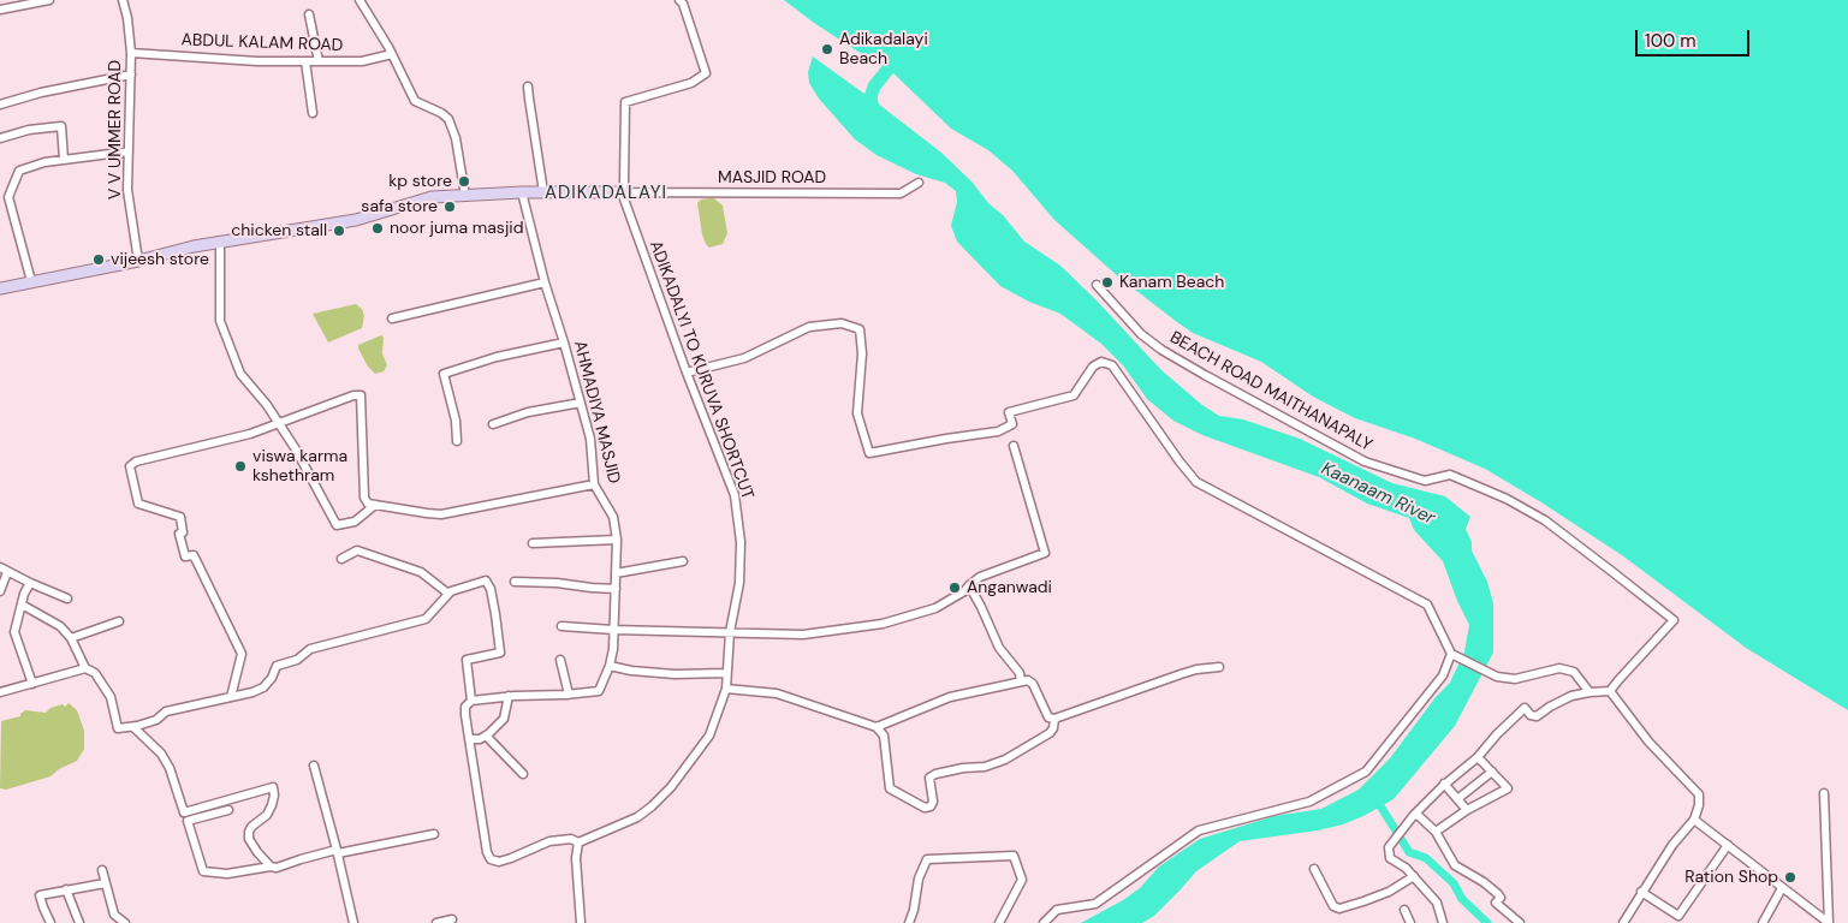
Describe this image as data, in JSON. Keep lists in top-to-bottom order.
{
  "streets": {
    "street": [
      "ABDUL KALAM ROAD",
      "V V UMMER ROAD",
      "MASJID ROAD",
      "ADIKADALYI TO KURUVA SHORTCUT",
      "BEACH ROAD MAITHANAPALY",
      "AHMADIYA MASJID"
    ]
  },
  "crossings": [
    ["ABDUL KALAM ROAD", "V V UMMER ROAD"],
    ["MASJID ROAD", "ADIKADALYI TO KURUVA SHORTCUT"]
  ],
  "districts": ["ADIKADALAYI"],
  "water": ["Kaanaam River"],
  "places": [
    "Adikadalayi Beach",
    "kp store",
    "safa store",
    "noor juma masjid",
    "chicken stall",
    "vijeesh store",
    "Kanam Beach",
    "viswa karma kshethram",
    "Anganwadi",
    "Ration Shop"
  ],
  "scale_bar": "100 m"
}
